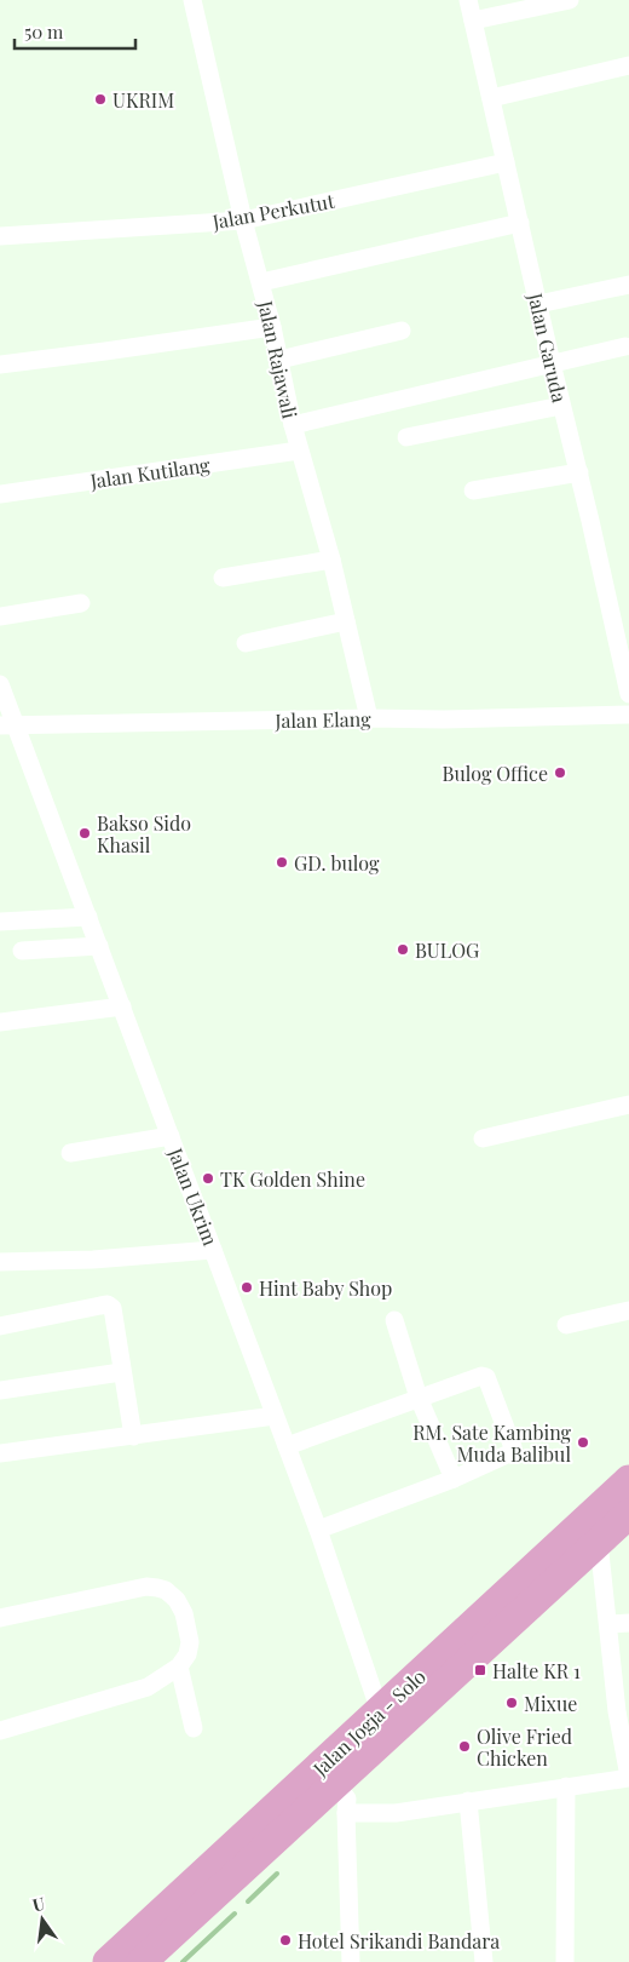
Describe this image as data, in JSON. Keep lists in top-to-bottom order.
{
  "streets": {
    "highway": ["Jalan Jogja - Solo"],
    "street": [
      "Jalan Perkutut",
      "Jalan Garuda",
      "Jalan Rajawali",
      "Jalan Kutilang",
      "Jalan Elang",
      "Jalan Ukrim"
    ]
  },
  "crossings": [
    ["Jalan Perkutut", "Jalan Garuda"],
    ["Jalan Perkutut", "Jalan Rajawali"],
    ["Jalan Rajawali", "Jalan Kutilang"],
    ["Jalan Rajawali", "Jalan Elang"],
    ["Jalan Elang", "Jalan Ukrim"],
    ["Jalan Ukrim", "Jalan Jogja - Solo"]
  ],
  "places": {
    "other": [
      "UKRIM",
      "Bulog Office",
      "Bakso Sido Khasil",
      "GD. bulog",
      "BULOG",
      "TK Golden Shine",
      "Hint Baby Shop",
      "RM. Sate Kambing Muda Balibul",
      "Mixue",
      "Olive Fried Chicken",
      "Hotel Srikandi Bandara"
    ],
    "transit": ["Halte KR 1"]
  },
  "scale_bar": "50 m",
  "north": "top"
}
